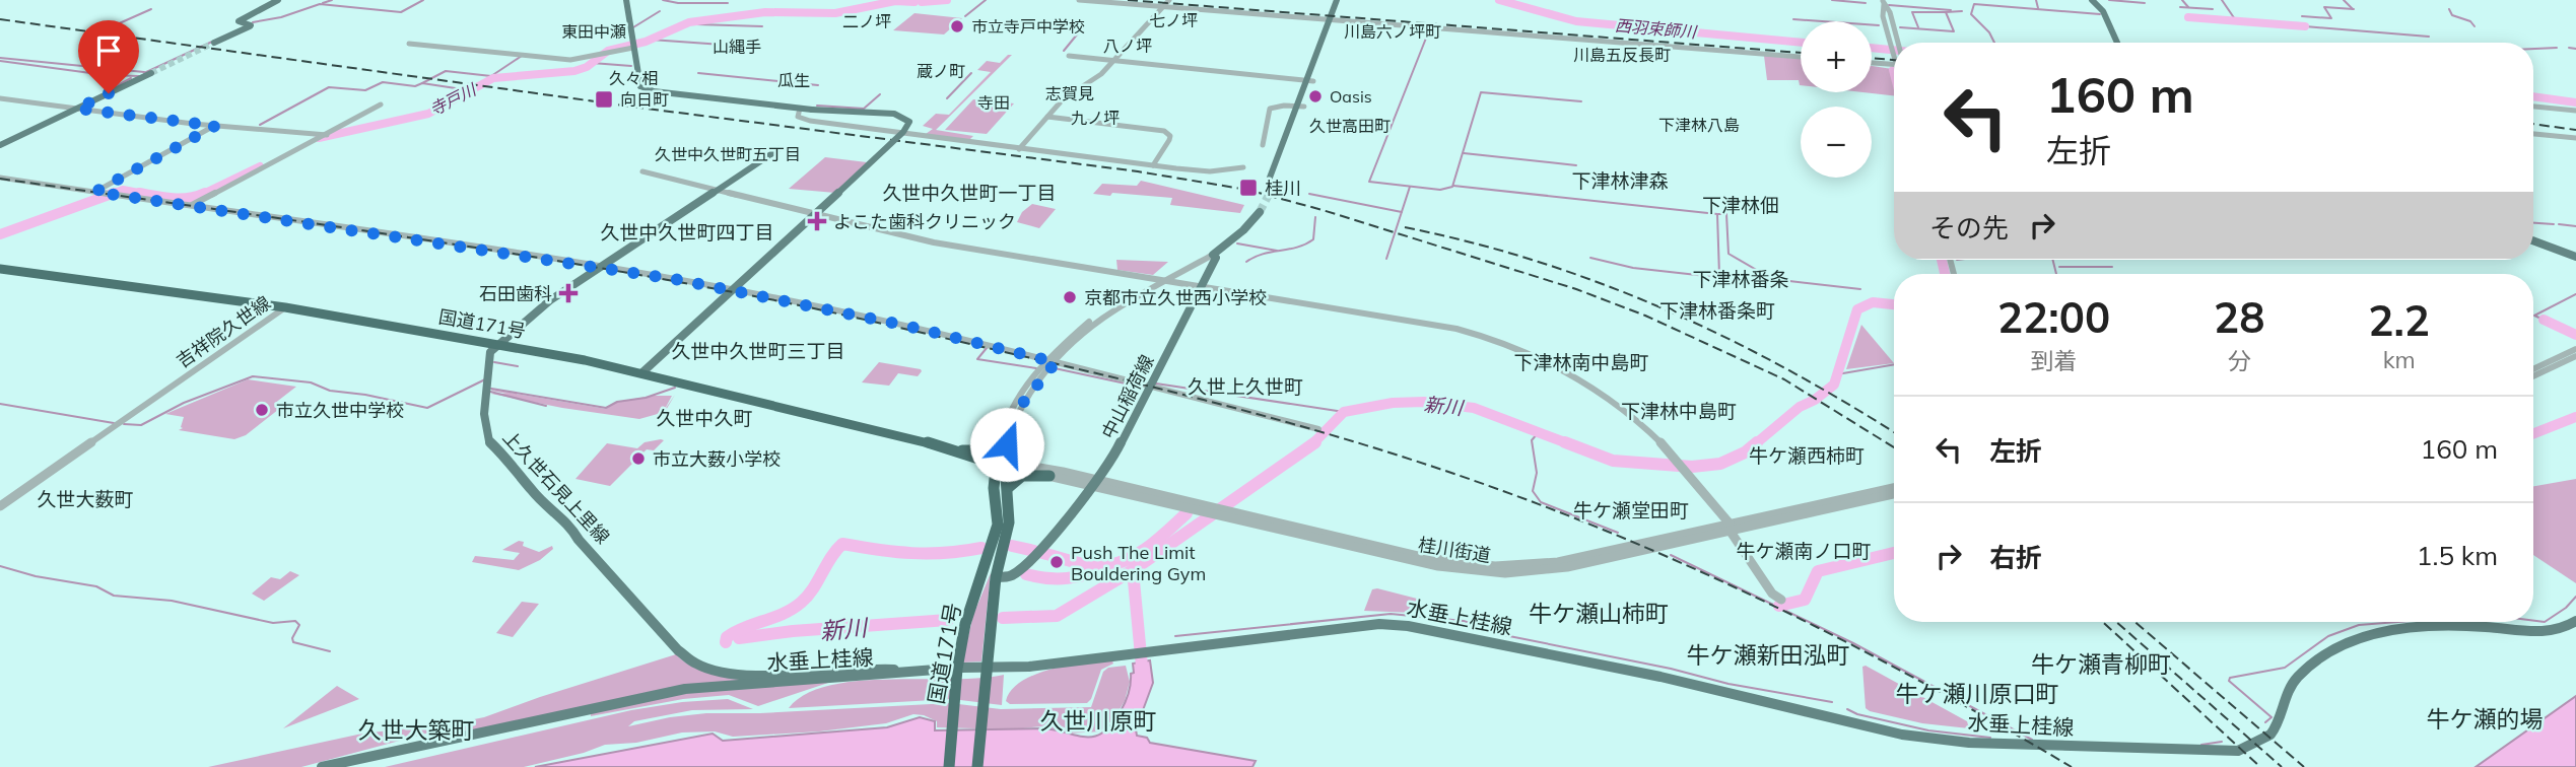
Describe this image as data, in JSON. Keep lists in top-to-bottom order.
{
  "streets": {
    "highway": ["国道171号"],
    "main road": ["中山稲荷線", "上久世石見上里線", "水垂上桂線"],
    "street": ["吉祥院久世線", "桂川街道"]
  },
  "crossings": [
    ["国道171号", "吉祥院久世線"],
    ["国道171号", "上久世石見上里線"],
    ["国道171号", "桂川街道"],
    ["国道171号", "水垂上桂線"],
    ["中山稲荷線", "桂川街道"],
    ["上久世石見上里線", "水垂上桂線"]
  ],
  "districts": [
    "七ノ坪",
    "二ノ坪",
    "東田中瀬",
    "川島六ノ坪町",
    "八ノ坪",
    "山縄手",
    "川島五反長町",
    "蔵ノ町",
    "久々相",
    "瓜生",
    "志賀見",
    "寺田",
    "九ノ坪",
    "下津林八島",
    "久世高田町",
    "久世中久世町五丁目",
    "下津林津森",
    "久世中久世町一丁目",
    "下津林佃",
    "久世中久世町四丁目",
    "下津林番条",
    "下津林番条町",
    "久世中久世町三丁目",
    "下津林南中島町",
    "久世上久世町",
    "下津林中島町",
    "久世中久町",
    "牛ケ瀬西柿町",
    "久世大薮町",
    "牛ケ瀬堂田町",
    "牛ケ瀬南ノ口町",
    "牛ケ瀬山柿町",
    "牛ケ瀬新田泓町",
    "牛ケ瀬青柳町",
    "牛ケ瀬川原口町",
    "牛ケ瀬的場",
    "久世川原町",
    "久世大築町"
  ],
  "water": ["西羽束師川", "寺戸川", "新川"],
  "places": {
    "other": [
      "市立寺戸中学校",
      "Oasis",
      "京都市立久世西小学校",
      "市立久世中学校",
      "市立大薮小学校",
      "Push The Limit Bouldering Gym"
    ],
    "transit": ["向日町", "桂川"],
    "health": ["よこた歯科クリニック", "石田歯科"]
  },
  "page": {
    "map_buttons": ["+", "−"],
    "turn": ["160 m", "左折"],
    "then": "その先",
    "eta": [
      "22:00",
      "到着",
      "28",
      "分",
      "2.2",
      "km"
    ],
    "list": [
      {
        "name": "左折",
        "value": "160 m"
      },
      {
        "name": "右折",
        "value": "1.5 km"
      }
    ]
  }
}
